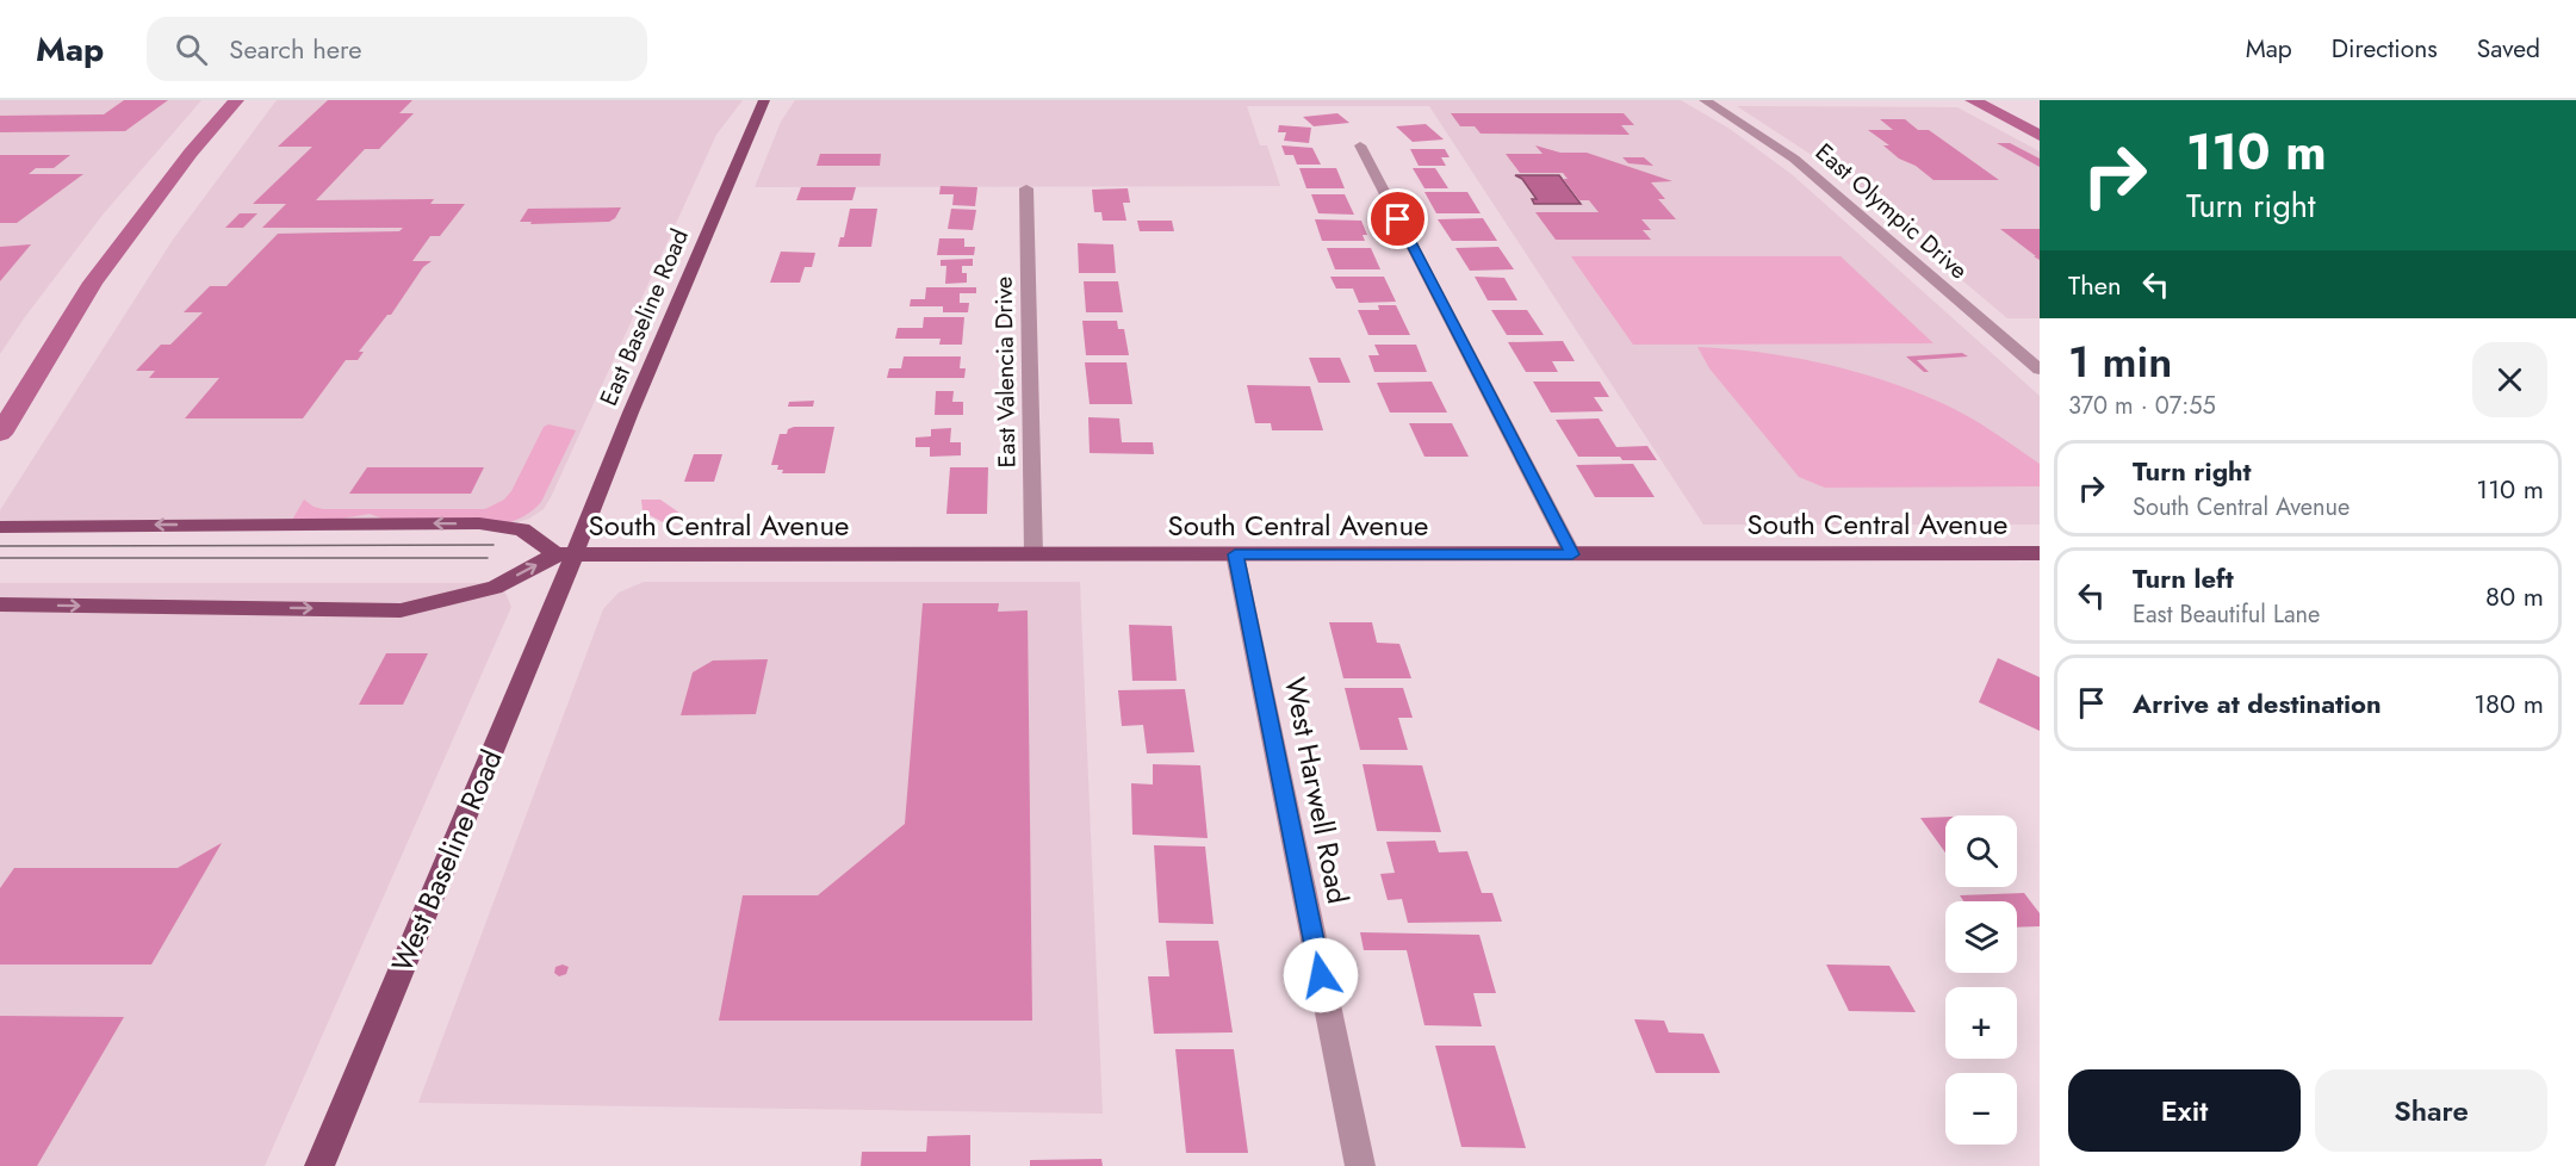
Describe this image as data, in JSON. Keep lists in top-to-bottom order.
{
  "streets": {
    "main road": ["East Baseline Road", "South Central Avenue", "West Baseline Road"],
    "street": ["East Olympic Drive", "East Valencia Drive", "West Harwell Road"]
  },
  "crossings": [
    ["East Baseline Road", "South Central Avenue"],
    ["East Baseline Road", "West Baseline Road"],
    ["East Valencia Drive", "South Central Avenue"],
    ["South Central Avenue", "West Harwell Road"],
    ["South Central Avenue", "West Baseline Road"]
  ],
  "page": {
    "header": "Map",
    "search": "Search here",
    "nav": ["Map", "Directions", "Saved"],
    "turn": ["110 m", "Turn right"],
    "then": "Then",
    "heading": ["1 min", "370 m · 07:55"],
    "list": [
      {
        "name": "Turn right",
        "note": "South Central Avenue",
        "value": "110 m"
      },
      {
        "name": "Turn left",
        "note": "East Beautiful Lane",
        "value": "80 m"
      },
      {
        "name": "Arrive at destination",
        "value": "180 m"
      }
    ],
    "map_buttons": ["+", "−"],
    "buttons": ["Exit", "Share"]
  }
}
